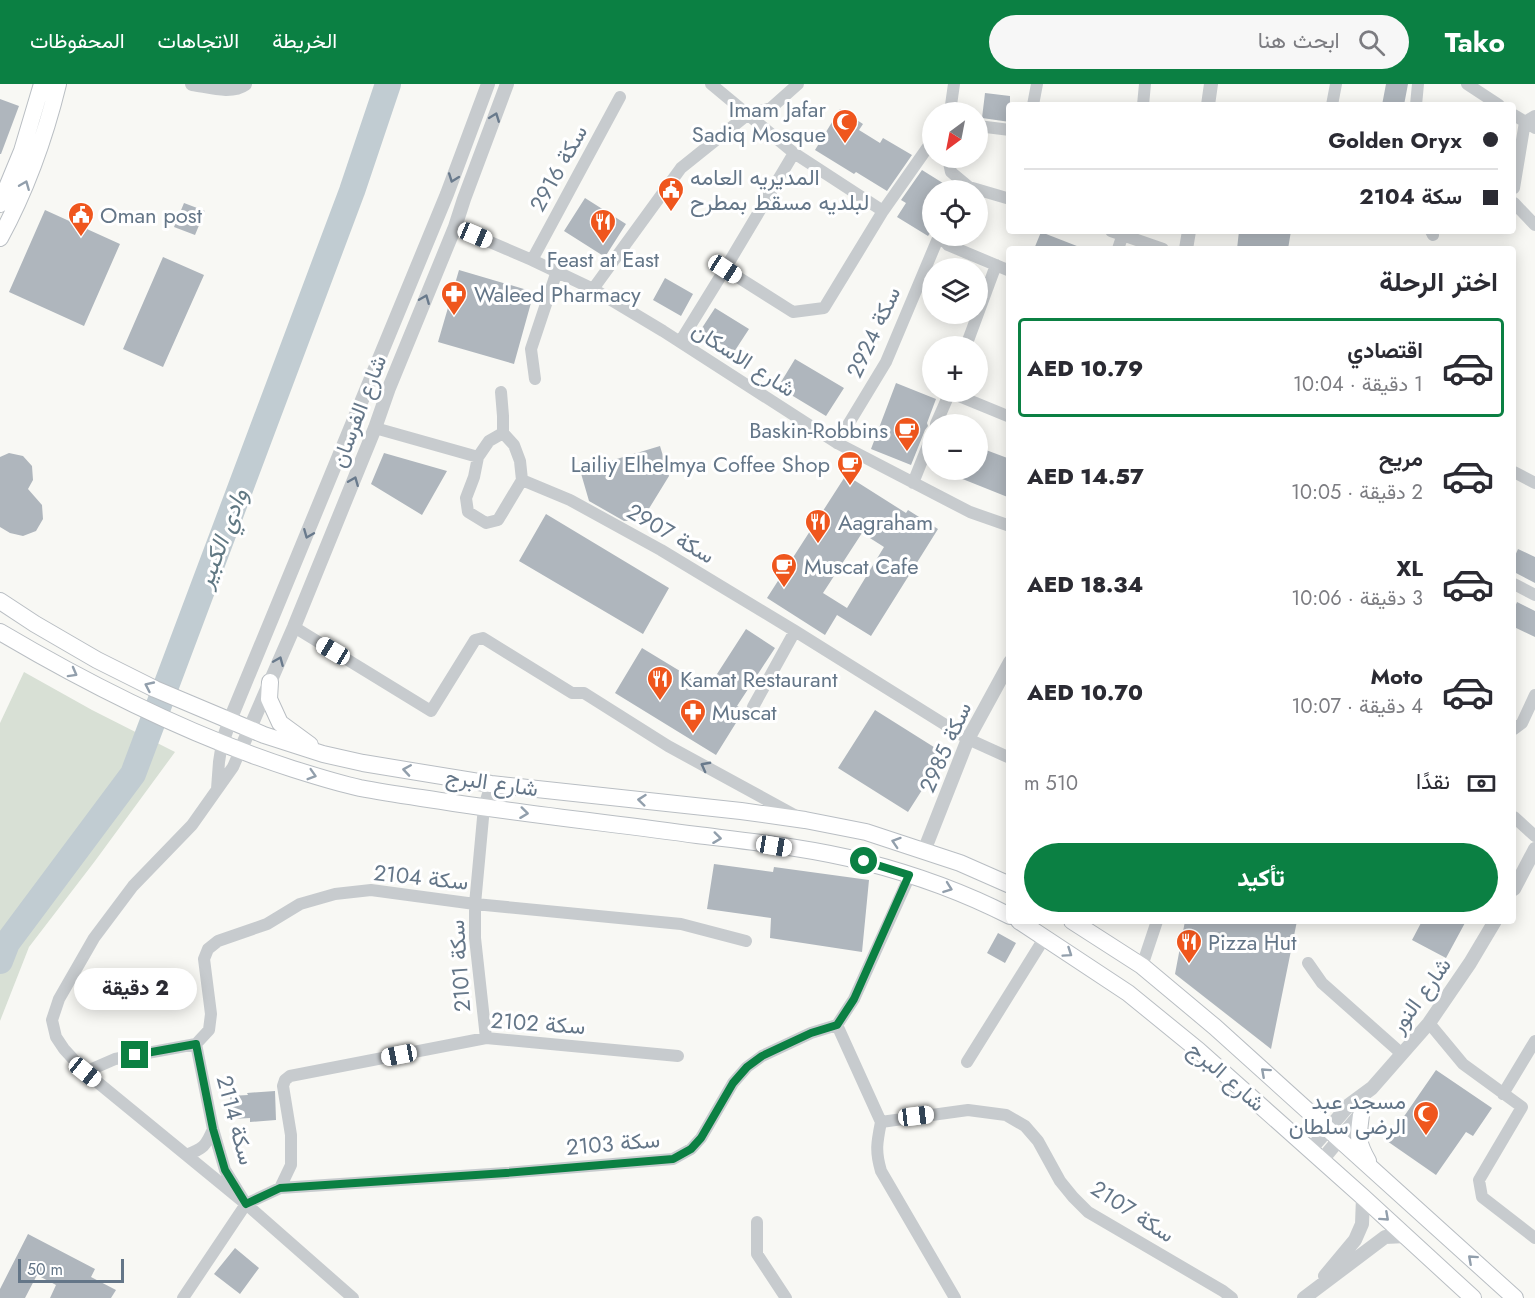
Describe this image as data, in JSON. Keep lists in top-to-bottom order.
{
  "streets": {
    "main road": ["شارع البرج"],
    "street": [
      "سكة 2916",
      "سكة 2924",
      "شارع الاسكان",
      "شارع الفرسان",
      "سكة 2907",
      "سكة 2985",
      "سكة 2104",
      "سكة 2101",
      "شارع النور",
      "سكة 2102",
      "سكة 2114",
      "سكة 2103",
      "سكة 2107"
    ]
  },
  "crossings": [
    ["سكة 2916", "شارع الاسكان"],
    ["سكة 2924", "شارع الاسكان"],
    ["شارع الاسكان", "شارع الفرسان"],
    ["شارع الفرسان", "شارع البرج"],
    ["سكة 2907", "سكة 2985"],
    ["سكة 2985", "شارع البرج"],
    ["شارع البرج", "سكة 2101"],
    ["شارع البرج", "شارع النور"],
    ["سكة 2104", "سكة 2101"],
    ["سكة 2104", "سكة 2114"],
    ["سكة 2101", "سكة 2102"],
    ["سكة 2102", "سكة 2103"],
    ["سكة 2114", "سكة 2103"]
  ],
  "water": ["وادي الكبير"],
  "places": {
    "mosque": ["Imam Jafar Sadiq Mosque", "مسجد عبد الرضى سلطان"],
    "public building": ["المديريه العامه لبلديه مسقط بمطرح", "Oman post"],
    "restaurant": [
      "Feast at East",
      "Aagraham",
      "Kamat Restaurant",
      "Pizza Hut"
    ],
    "pharmacy": ["Waleed Pharmacy", "Muscat"],
    "cafe": ["Baskin-Robbins", "Lailiy Elhelmya Coffee Shop", "Muscat Cafe"]
  },
  "scale_bar": "50 m",
  "north": "bottom left",
  "page": {
    "header": "Tako",
    "search": "ابحث هنا",
    "nav": ["الخريطة", "الاتجاهات", "المحفوظات"],
    "map_buttons": ["+", "−"],
    "banner": ["Golden Oryx", "سكة 2104"],
    "heading": "اختر الرحلة",
    "list": [
      {
        "name": "اقتصادي",
        "note": "1 دقيقة · 10:04",
        "value": "AED 10.79"
      },
      {
        "name": "مريح",
        "note": "2 دقيقة · 10:05",
        "value": "AED 14.57"
      },
      {
        "name": "XL",
        "note": "3 دقيقة · 10:06",
        "value": "AED 18.34"
      },
      {
        "name": "Moto",
        "note": "4 دقيقة · 10:07",
        "value": "AED 10.70"
      }
    ],
    "pay": ["نقدًا", "510 m"],
    "buttons": "تأكيد",
    "bubble": "2 دقيقة",
    "scale": "50 m"
  }
}
